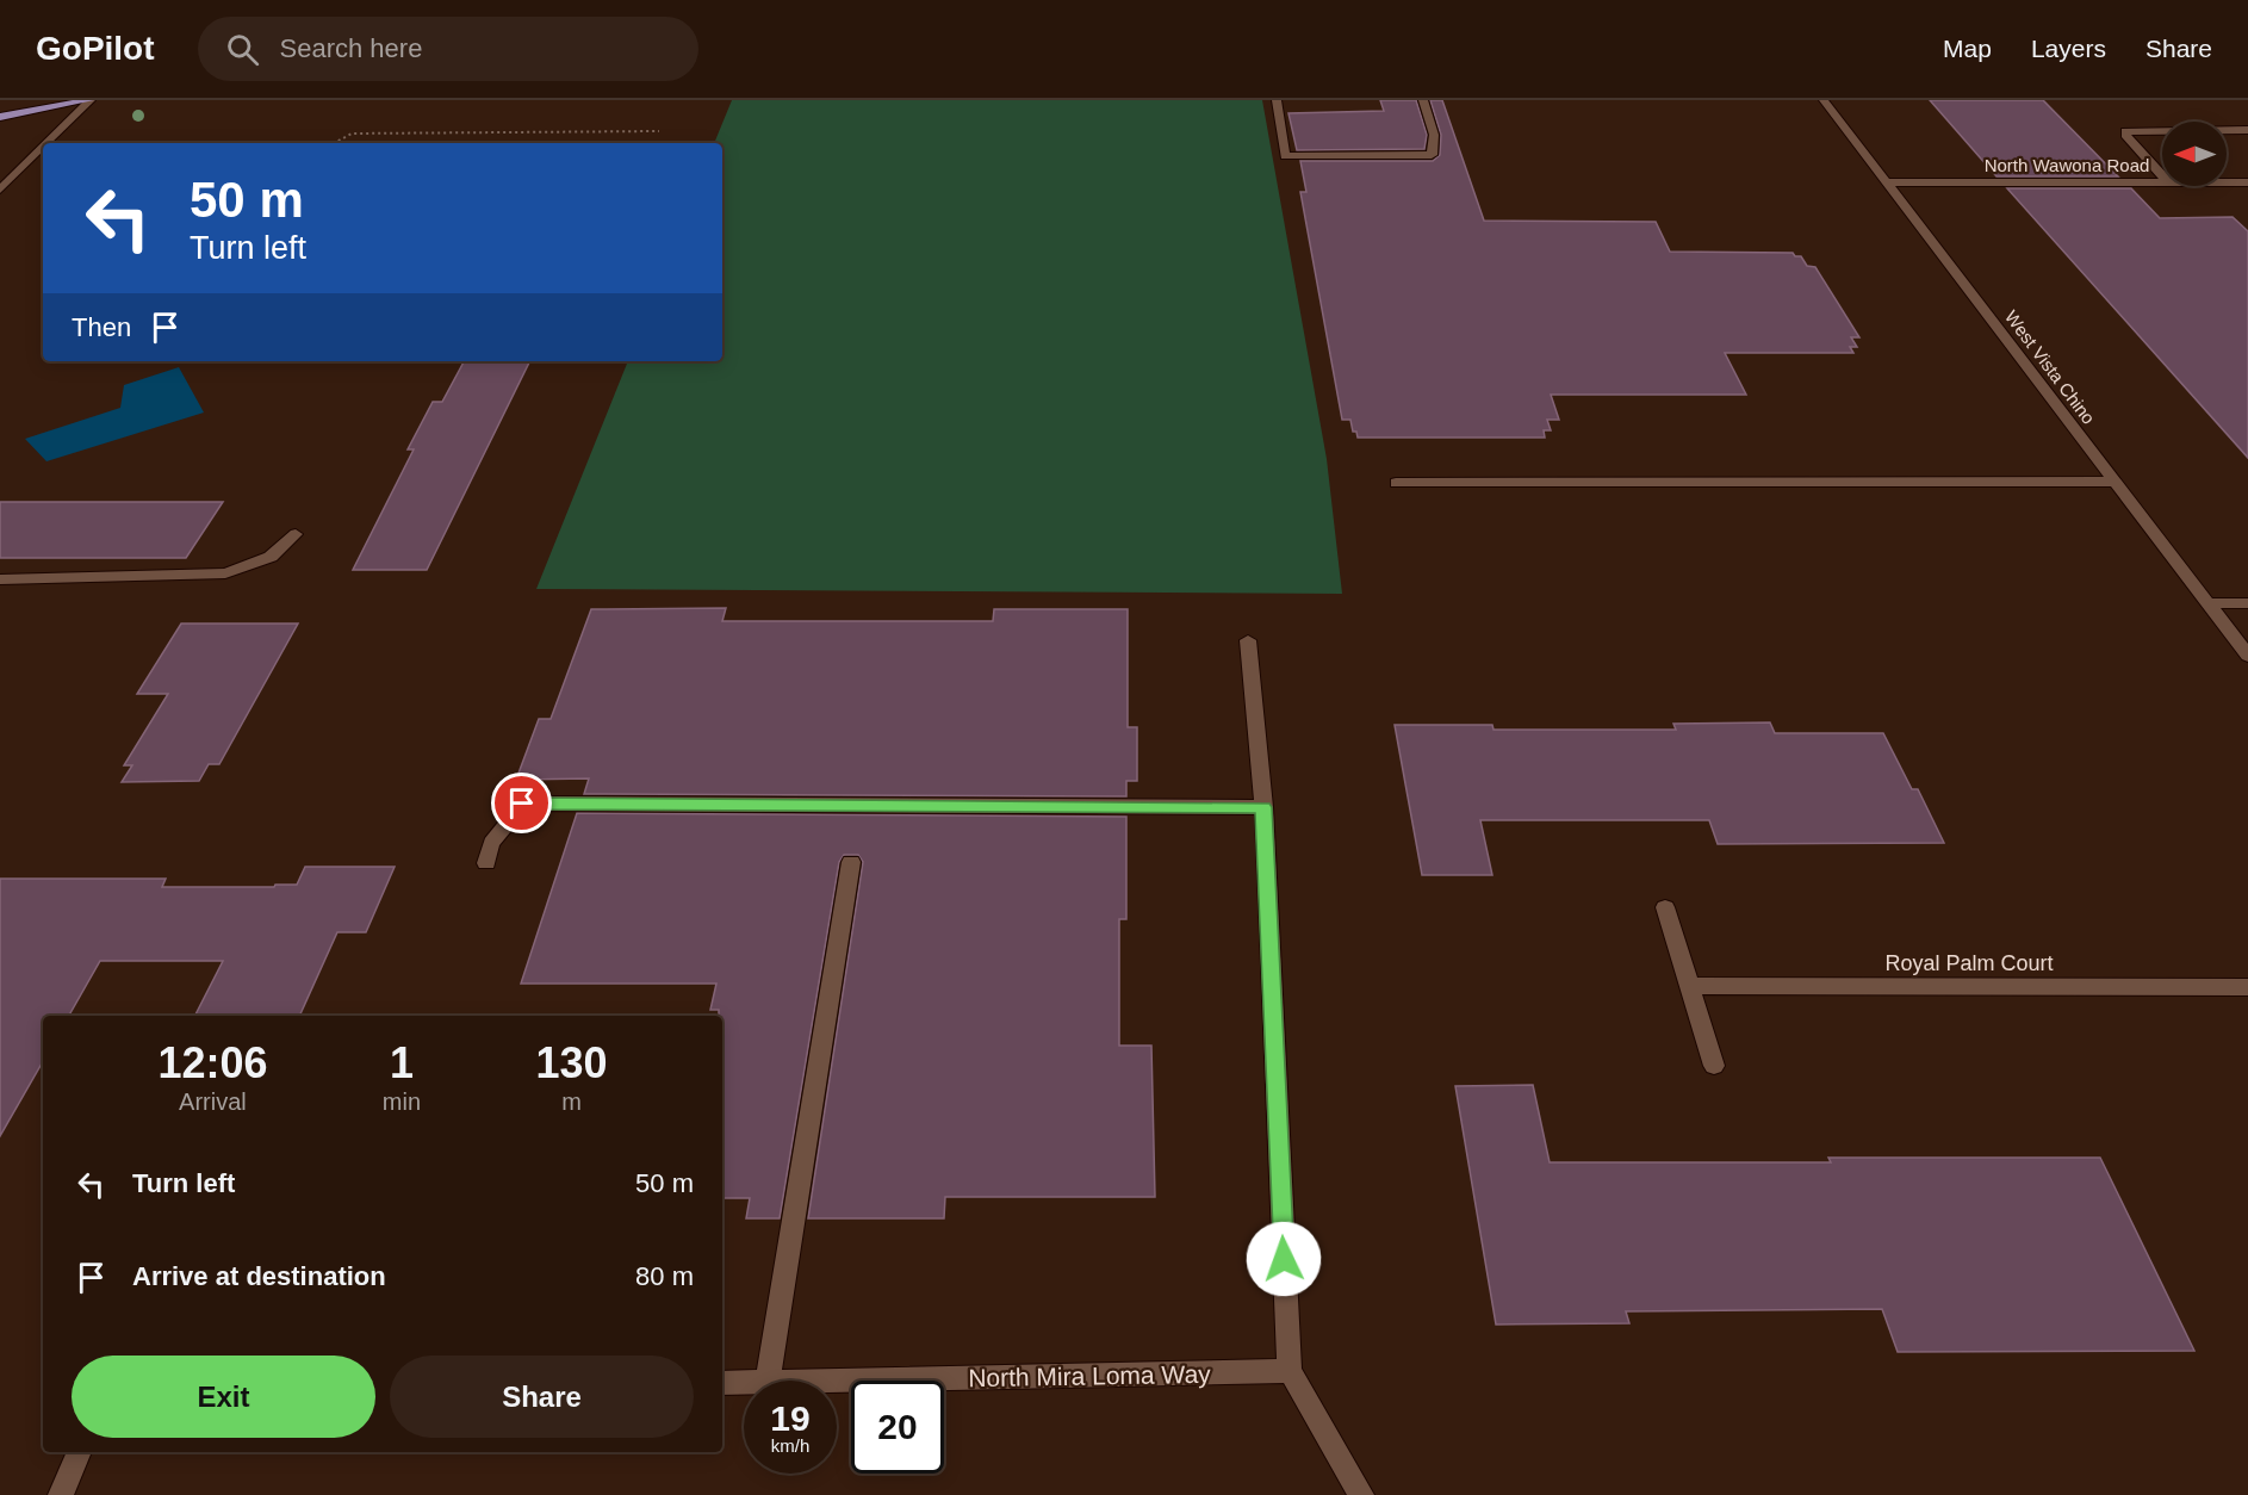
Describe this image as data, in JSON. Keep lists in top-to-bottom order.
{
  "streets": {
    "street": [
      "North Wawona Road",
      "West Vista Chino",
      "Royal Palm Court",
      "North Mira Loma Way"
    ]
  },
  "crossings": [
    ["North Wawona Road", "West Vista Chino"]
  ],
  "north": "left",
  "page": {
    "header": "GoPilot",
    "search": "Search here",
    "nav": ["Map", "Layers", "Share"],
    "turn": ["50 m", "Turn left"],
    "then": "Then",
    "eta": [
      "12:06",
      "Arrival",
      "1",
      "min",
      "130",
      "m"
    ],
    "list": [
      {
        "name": "Turn left",
        "value": "50 m"
      },
      {
        "name": "Arrive at destination",
        "value": "80 m"
      }
    ],
    "buttons": ["Exit", "Share"],
    "speed": "19 km/h",
    "limit": "20"
  }
}
